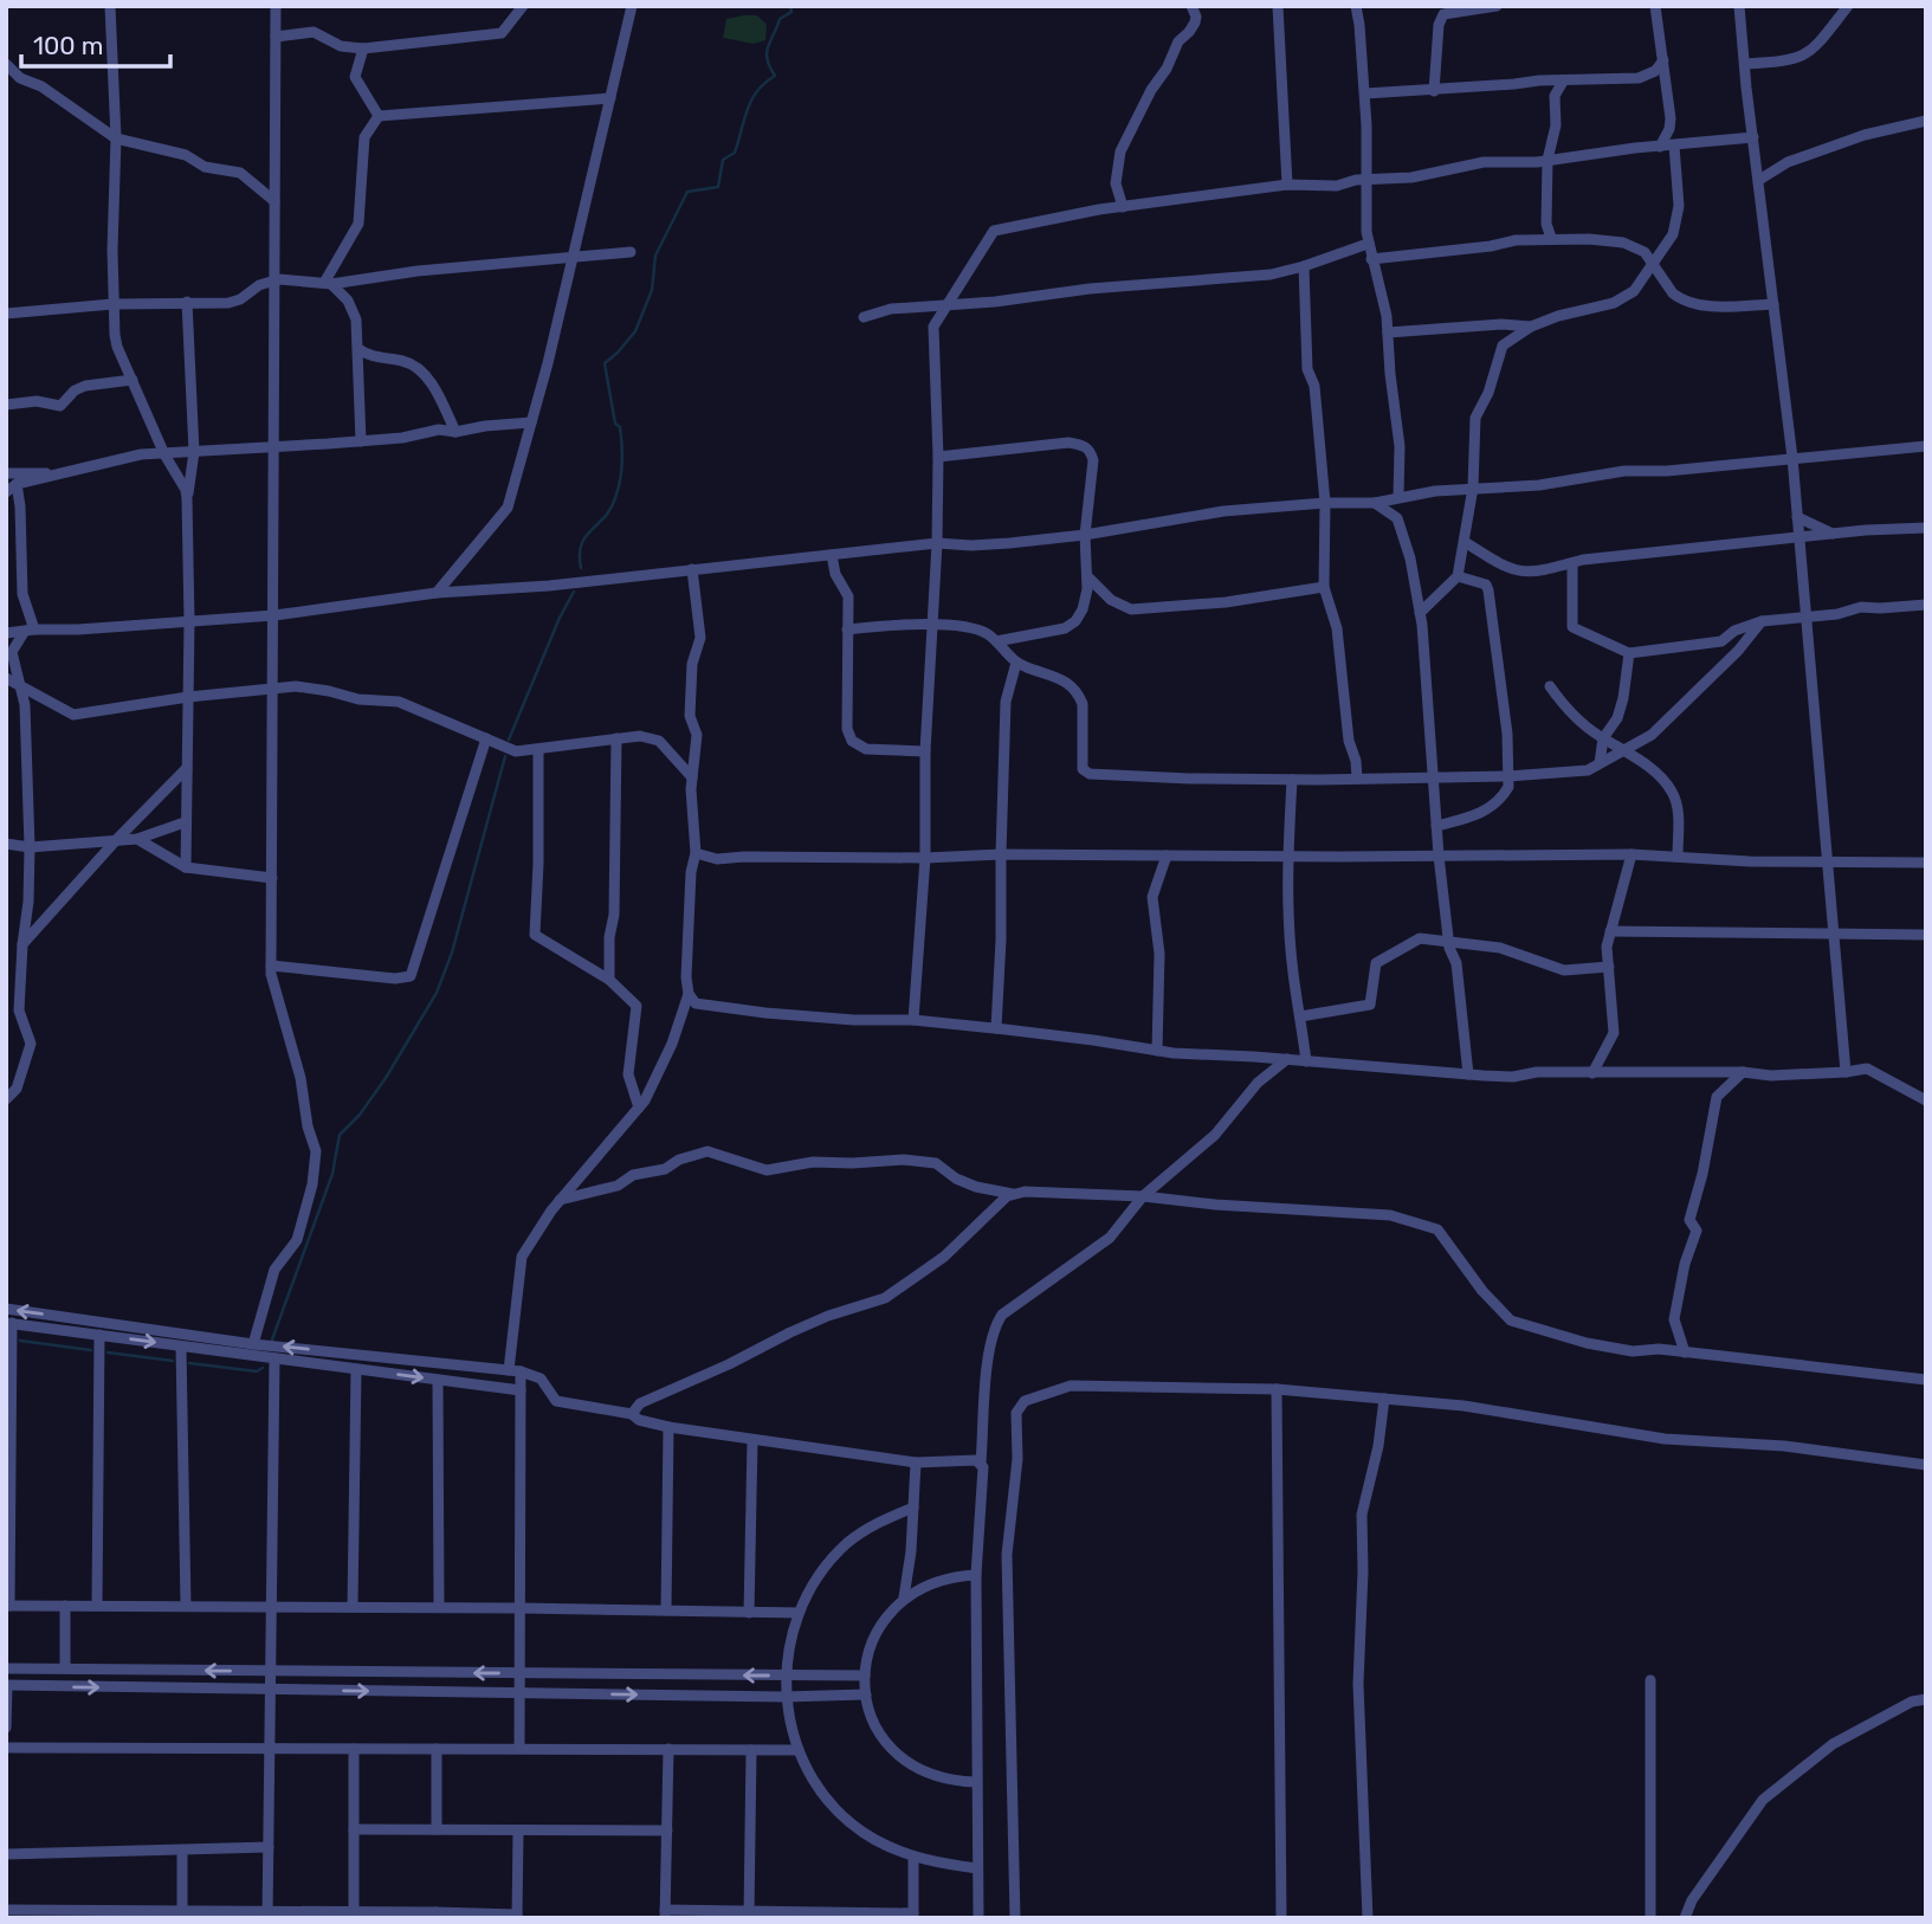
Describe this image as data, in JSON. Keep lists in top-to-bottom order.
{
  "scale_bar": "100 m"
}
